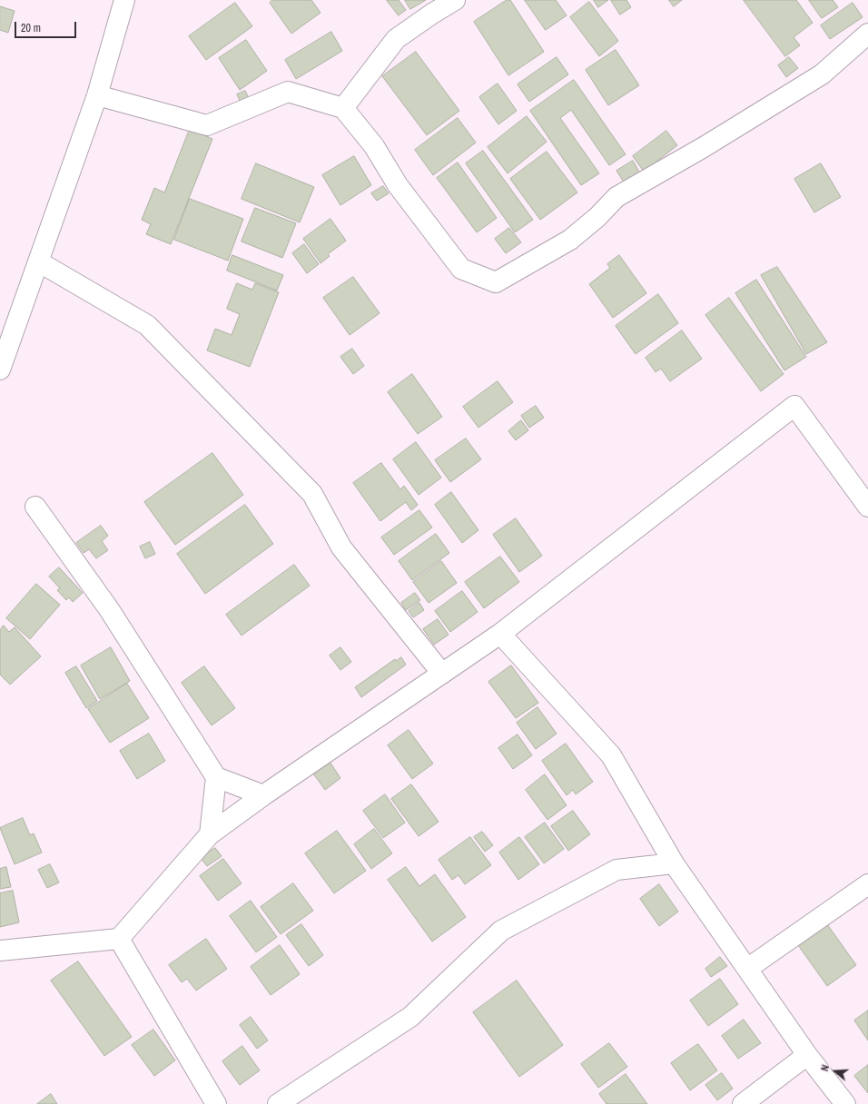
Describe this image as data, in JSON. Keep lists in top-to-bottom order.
{
  "scale_bar": "20 m",
  "north": "left"
}
